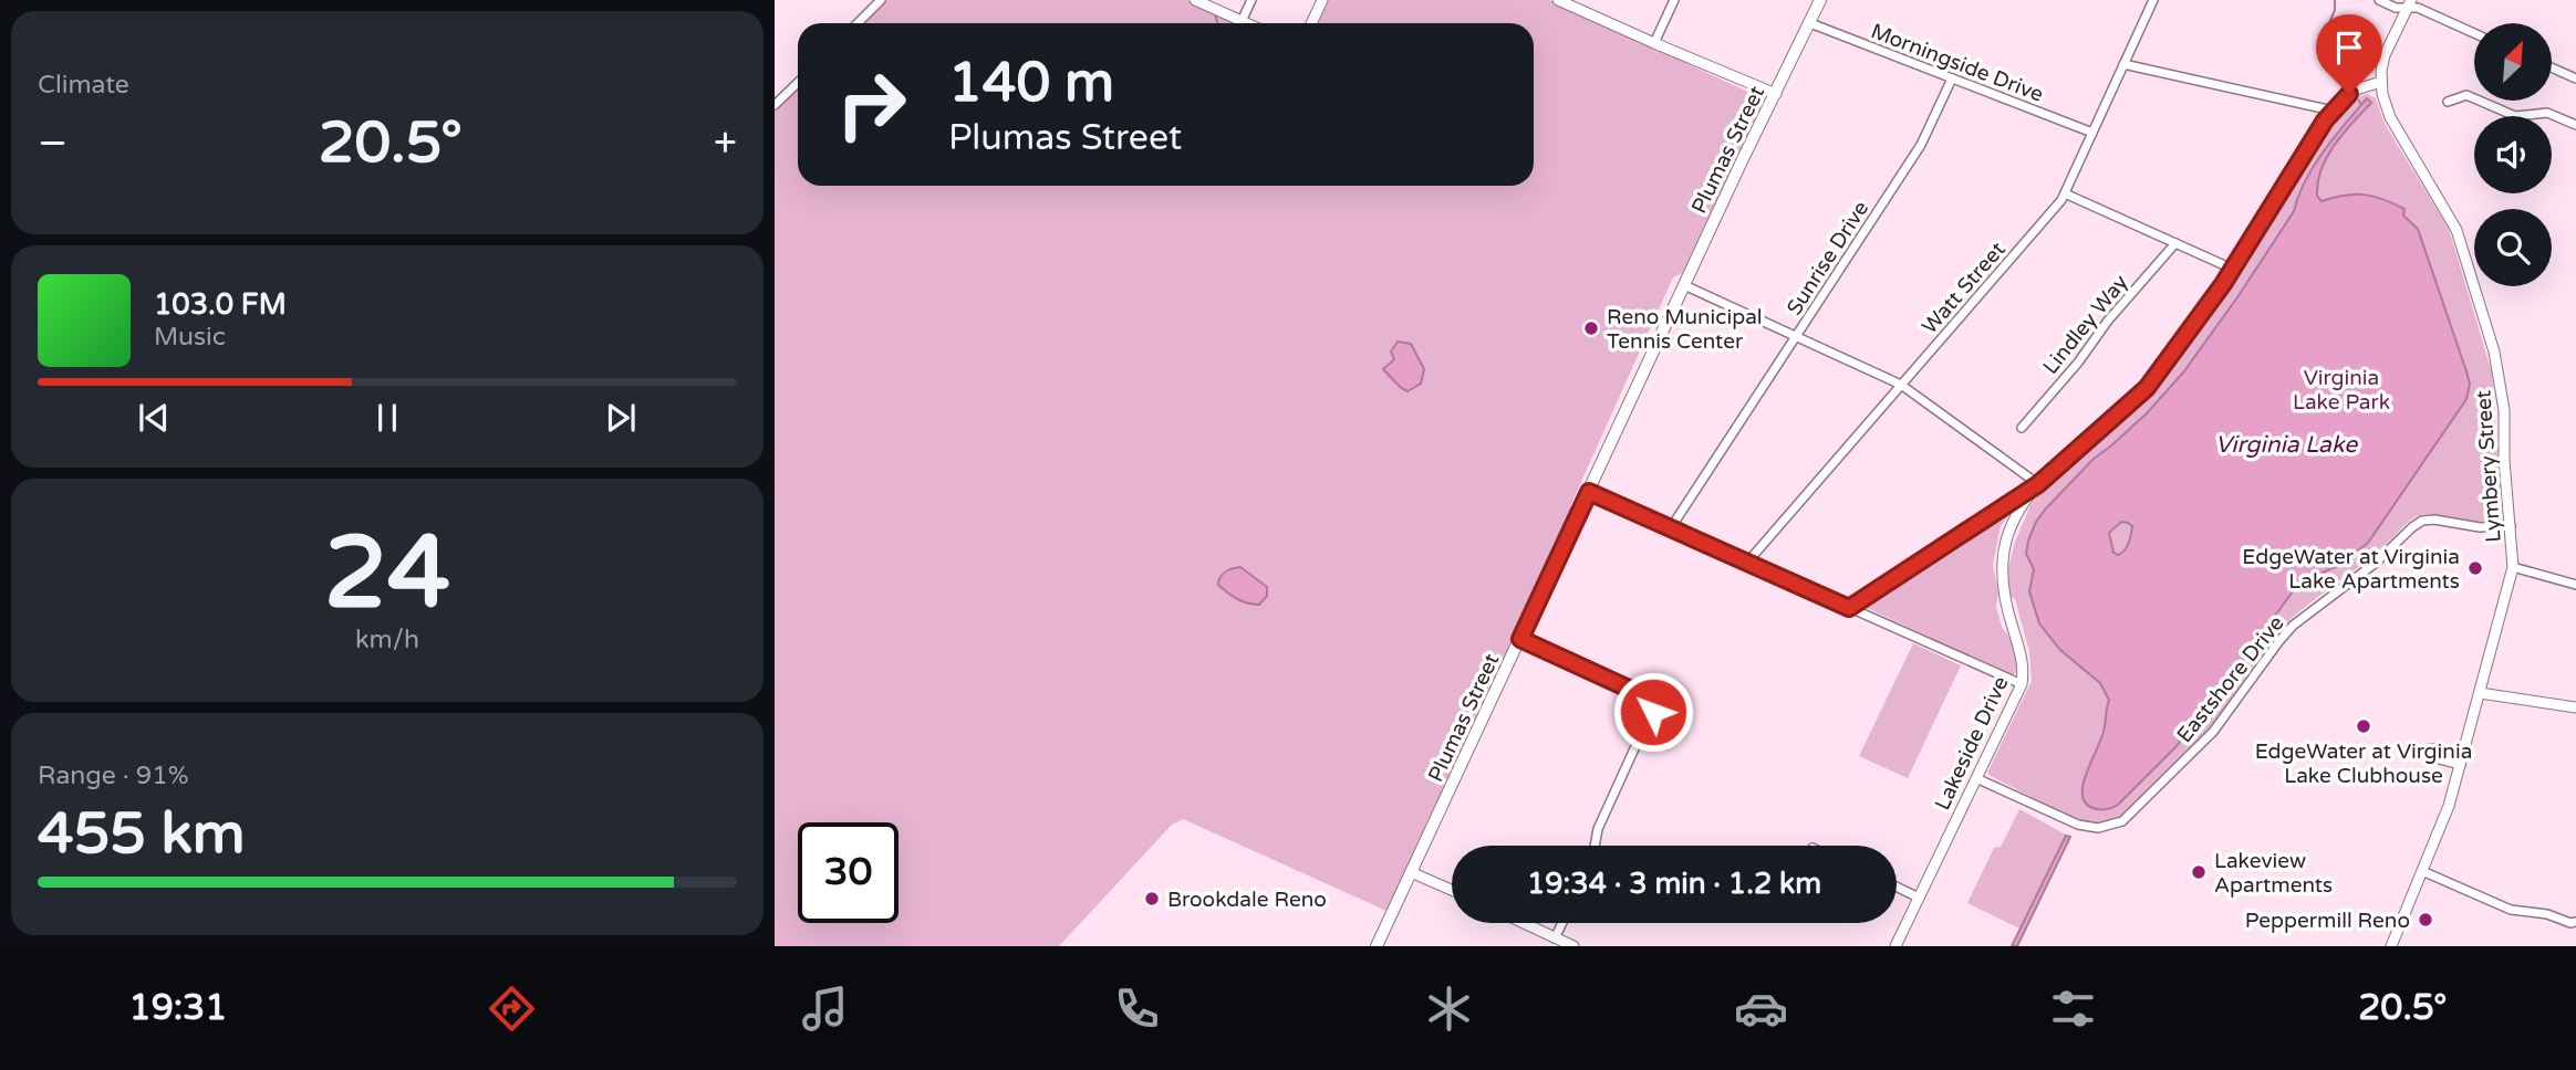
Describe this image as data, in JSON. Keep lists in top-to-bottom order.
{
  "streets": {
    "main road": ["Plumas Street"],
    "street": [
      "Morningside Drive",
      "Sunrise Drive",
      "Watt Street",
      "Lindley Way",
      "Lymbery Street",
      "Eastshore Drive",
      "Lakeside Drive"
    ]
  },
  "crossings": [
    ["Morningside Drive", "Plumas Street"],
    ["Morningside Drive", "Sunrise Drive"],
    ["Morningside Drive", "Watt Street"],
    ["Lymbery Street", "Eastshore Drive"],
    ["Lymbery Street", "Lakeside Drive"],
    ["Eastshore Drive", "Lakeside Drive"]
  ],
  "water": ["Virginia Lake"],
  "parks": ["Virginia Lake Park"],
  "places": [
    "Reno Municipal Tennis Center",
    "EdgeWater at Virginia Lake Apartments",
    "EdgeWater at Virginia Lake Clubhouse",
    "Lakeview Apartments",
    "Brookdale Reno",
    "Peppermill Reno"
  ],
  "north": "top right",
  "page": {
    "tile": [
      "Climate",
      ["24", "km/h"],
      ["Range · 91%", "455 km"]
    ],
    "turn": ["140 m", "Plumas Street"],
    "heat": ["−", "20.5°", "+"],
    "song": ["103.0 FM", "Music"],
    "limit": "30",
    "trip": "19:34 · 3 min · 1.2 km",
    "tabs": ["19:31", "20.5°"]
  }
}
